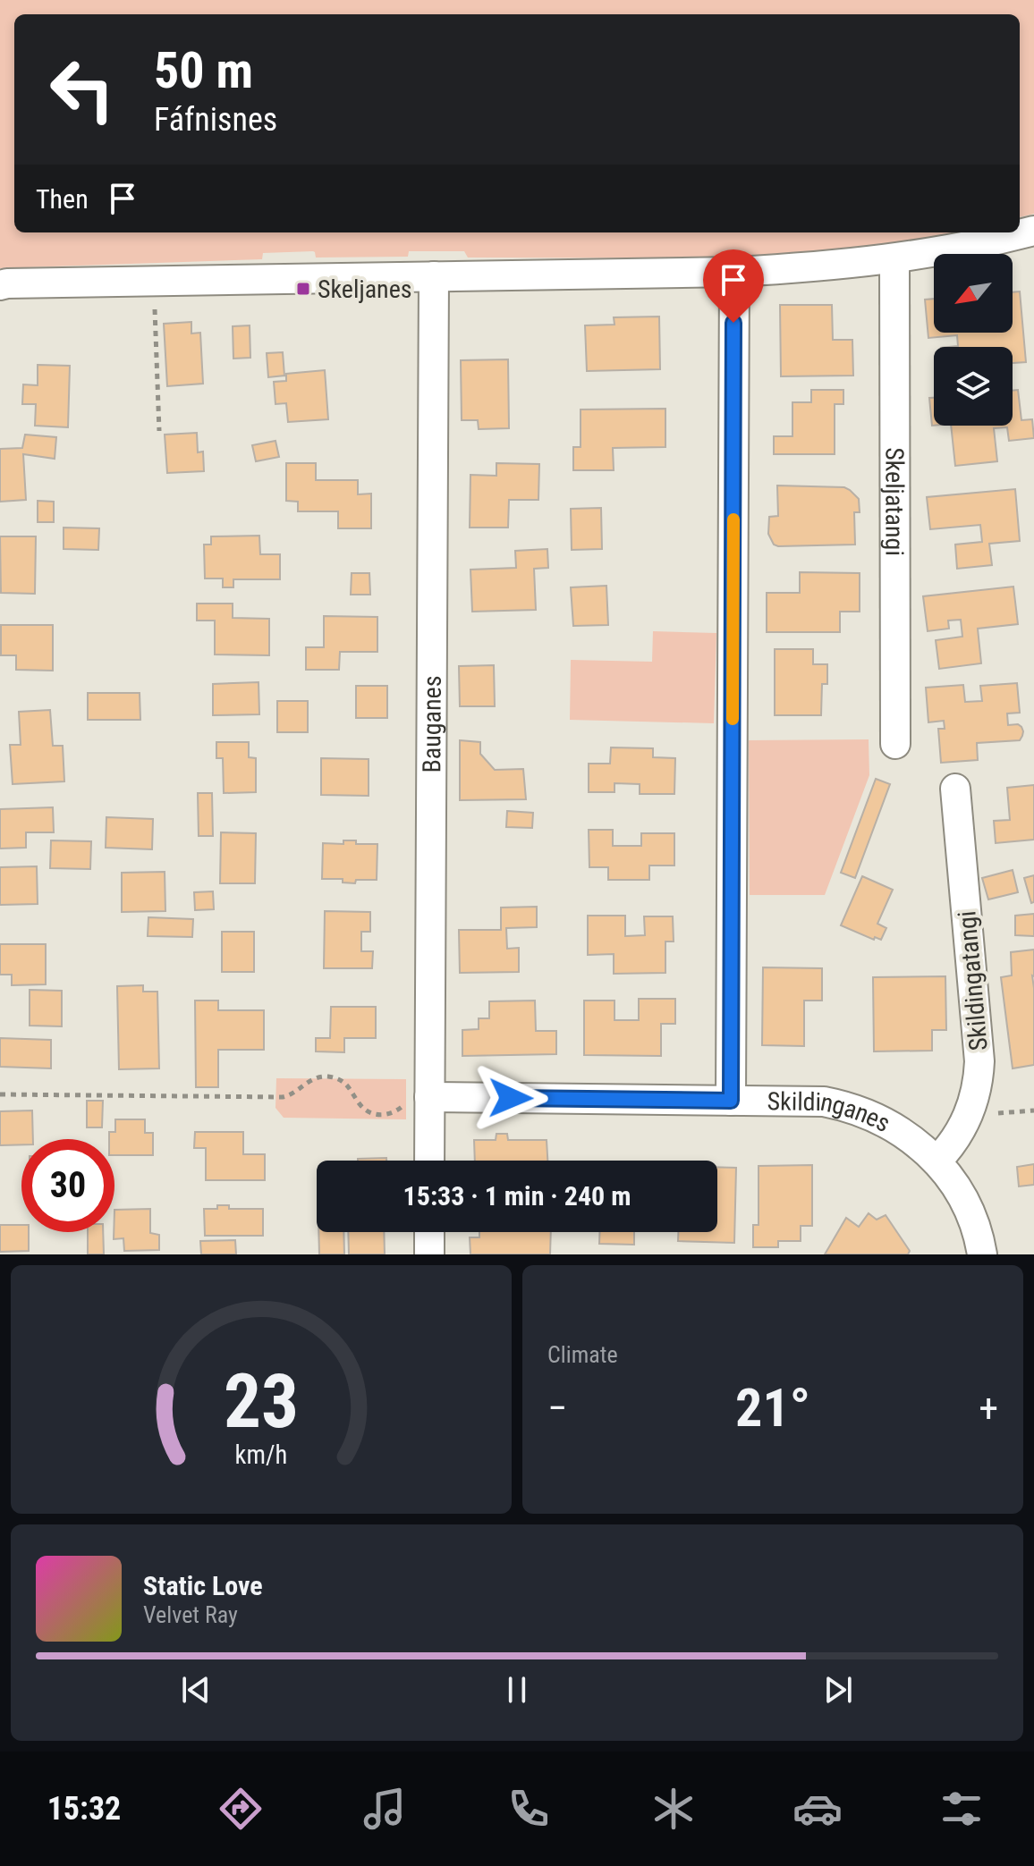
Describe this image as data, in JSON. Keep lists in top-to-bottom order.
{
  "streets": {
    "street": [
      "Skeljatangi",
      "Bauganes",
      "Skildingatangi",
      "Skildinganes"
    ]
  },
  "crossings": [
    ["Bauganes", "Skildinganes"],
    ["Skildingatangi", "Skildinganes"]
  ],
  "places": {
    "transit": ["Skeljanes"]
  },
  "north": "bottom left",
  "page": {
    "turn": ["50 m", "Fáfnisnes"],
    "then": "Then",
    "limit": "30",
    "trip": "15:33 · 1 min · 240 m",
    "tile": "Climate",
    "heat": ["−", "21°", "+"],
    "song": ["Static Love", "Velvet Ray"],
    "tabs": "15:32",
    "gauge": ["23", "km/h"]
  }
}
